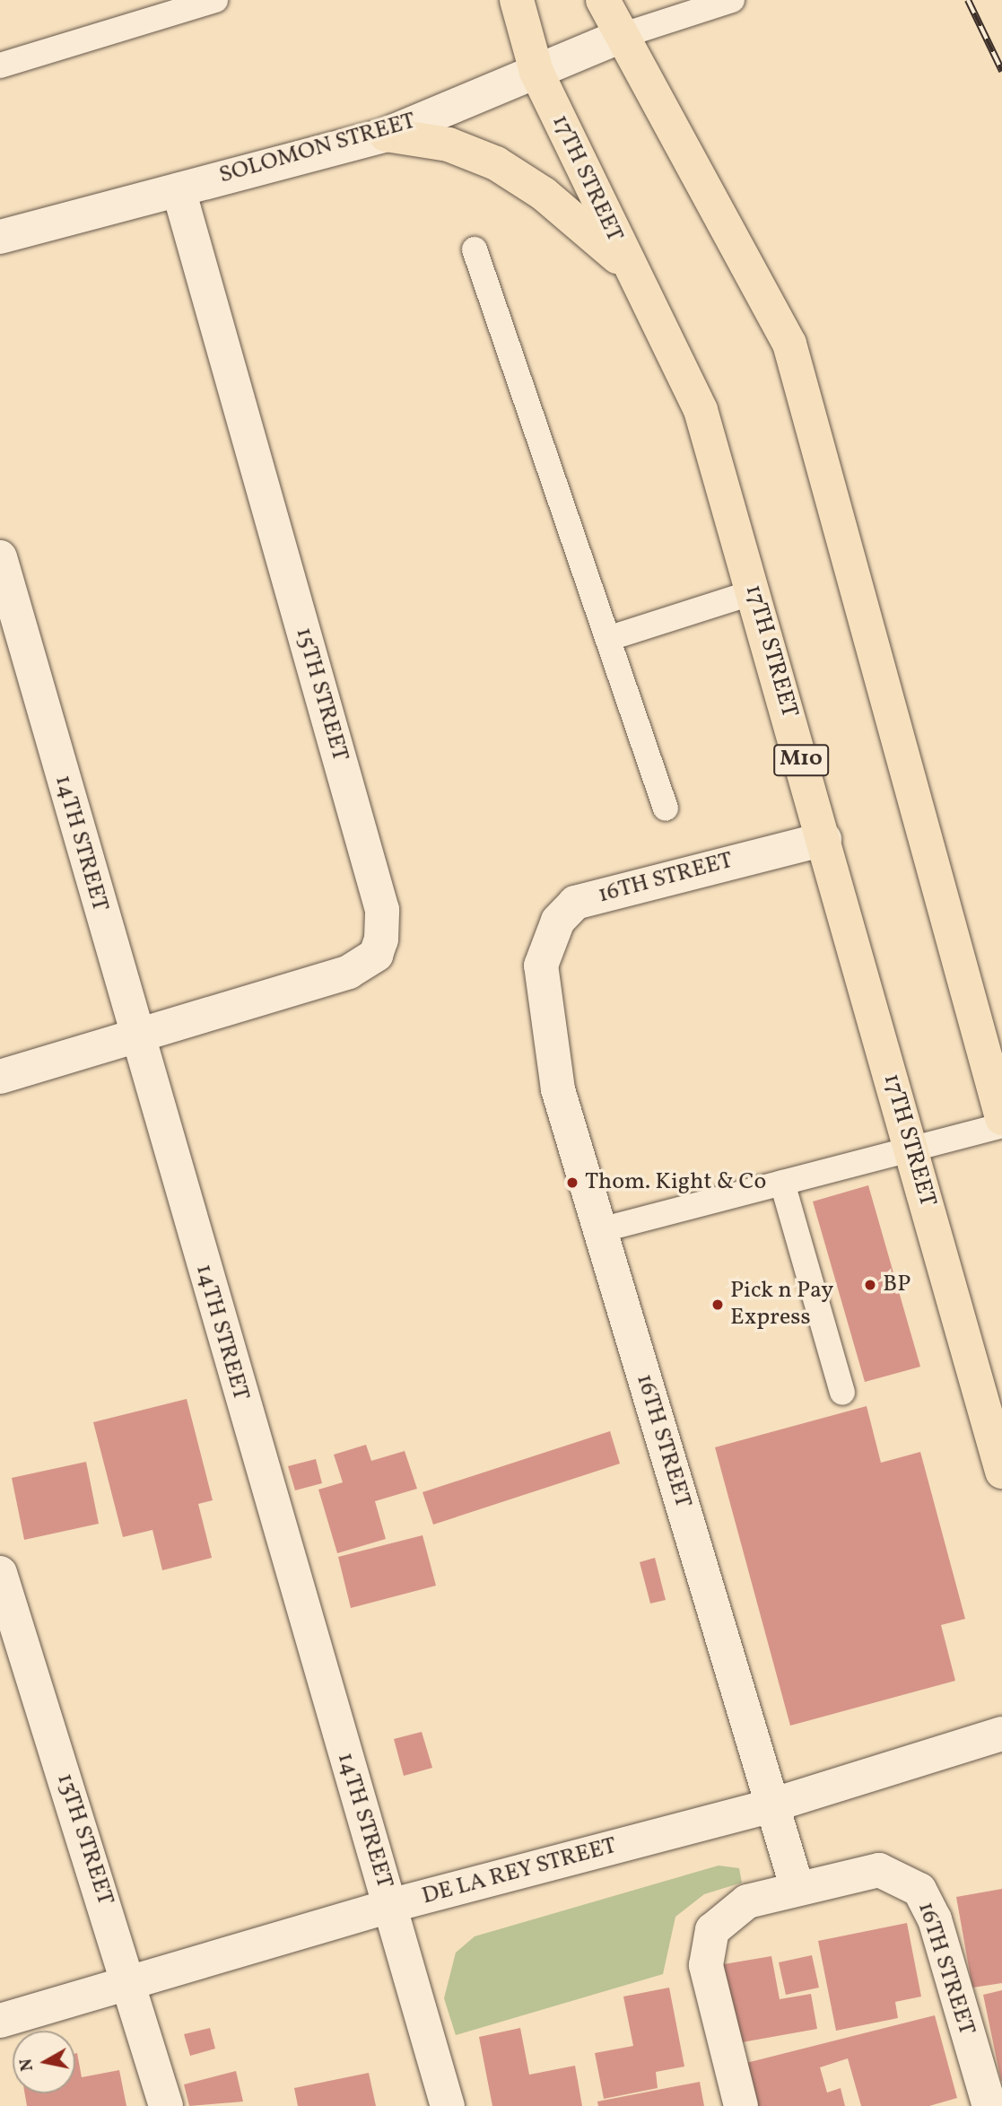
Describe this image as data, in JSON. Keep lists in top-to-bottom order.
{
  "streets": {
    "main road": ["17TH STREET", "M10"],
    "street": [
      "SOLOMON STREET",
      "15TH STREET",
      "14TH STREET",
      "16TH STREET",
      "13TH STREET",
      "DE LA REY STREET"
    ]
  },
  "crossings": [
    ["SOLOMON STREET", "17TH STREET"],
    ["SOLOMON STREET", "15TH STREET"],
    ["SOLOMON STREET", "M10"],
    ["17TH STREET", "M10"],
    ["17TH STREET", "16TH STREET"],
    ["15TH STREET", "14TH STREET"],
    ["14TH STREET", "DE LA REY STREET"],
    ["16TH STREET", "DE LA REY STREET"],
    ["13TH STREET", "DE LA REY STREET"]
  ],
  "places": ["Thom. Kight & Co", "BP", "Pick n Pay Express"],
  "north": "left"
}
